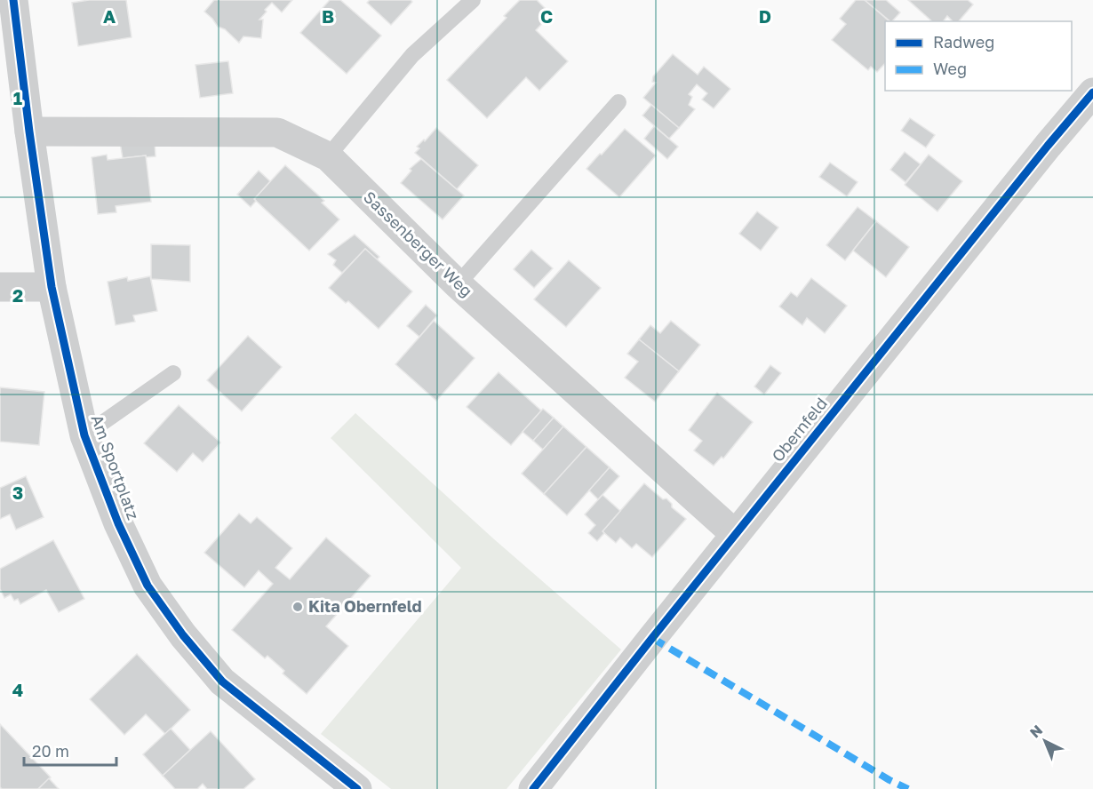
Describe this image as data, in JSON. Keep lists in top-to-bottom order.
{
  "streets": {
    "street": ["Sassenberger Weg", "Obernfeld", "Am Sportplatz"]
  },
  "crossings": [
    ["Sassenberger Weg", "Obernfeld"],
    ["Sassenberger Weg", "Am Sportplatz"]
  ],
  "places": ["Kita Obernfeld"],
  "legend": ["Radweg", "Weg"],
  "scale_bar": "20 m",
  "north": "top left",
  "grid": {
    "columns": [
      "A",
      "B",
      "C",
      "D"
    ],
    "rows": [
      "1",
      "2",
      "3",
      "4"
    ]
  }
}
